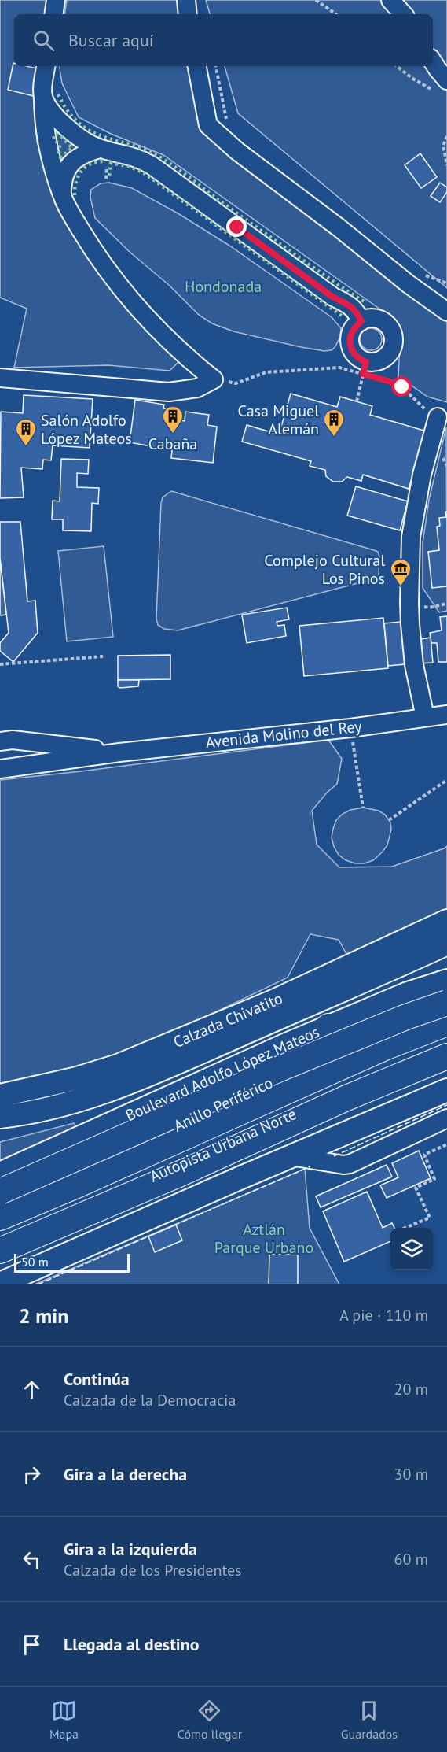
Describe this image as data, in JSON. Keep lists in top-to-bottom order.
{
  "streets": {
    "highway": ["Anillo Periférico", "Autopista Urbana Norte"],
    "main road": ["Calzada Chivatito", "Boulevard Adolfo López Mateos"],
    "street": ["Avenida Molino del Rey"]
  },
  "parks": ["Hondonada", "Aztlán Parque Urbano"],
  "places": {
    "building": ["Cabaña", "Casa Miguel Alemán", "Salón Adolfo López Mateos"],
    "museum": ["Complejo Cultural Los Pinos"]
  },
  "scale_bar": "50 m",
  "page": {
    "search": "Buscar aquí",
    "scale": "50 m",
    "heading": ["2 min", "A pie · 110 m"],
    "list": [
      ["Continúa", "Calzada de la Democracia", "20 m"],
      ["Gira a la derecha", "30 m"],
      ["Gira a la izquierda", "Calzada de los Presidentes", "60 m"],
      "Llegada al destino"
    ],
    "nav": ["Mapa", "Cómo llegar", "Guardados"]
  }
}
